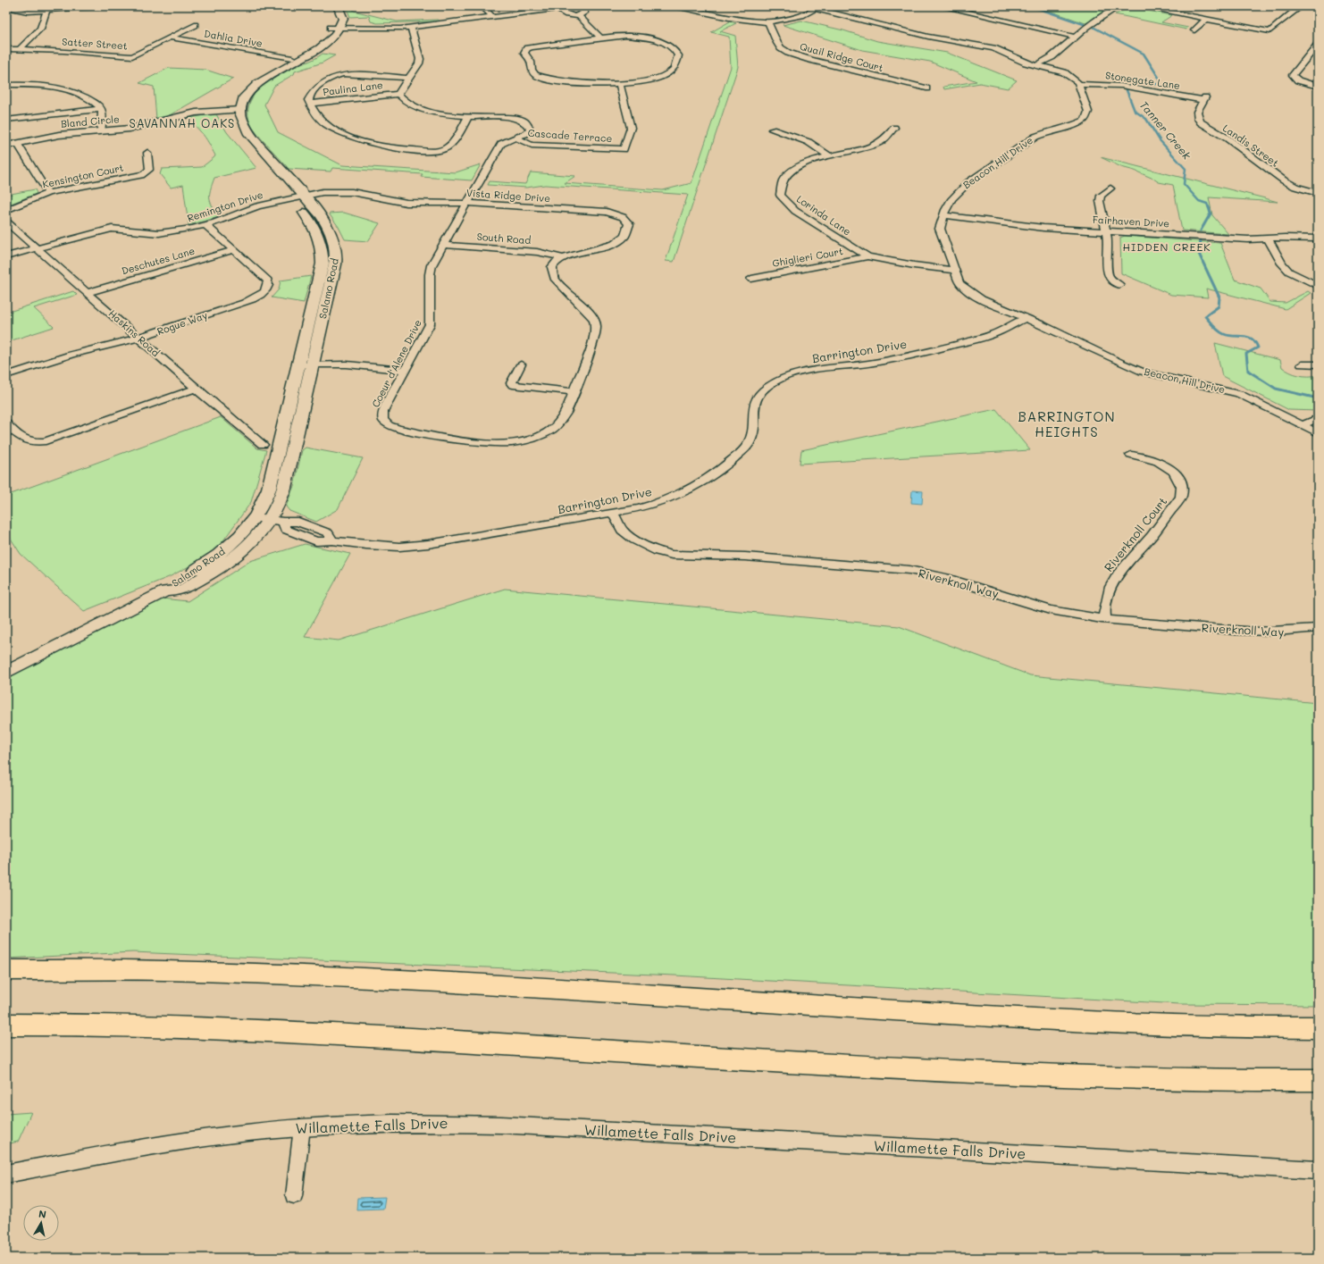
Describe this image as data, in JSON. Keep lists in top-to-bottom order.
{
  "streets": {
    "main road": ["Salamo Road"],
    "street": [
      "Dahlia Drive",
      "Satter Street",
      "Quail Ridge Court",
      "Stonegate Lane",
      "Paulina Lane",
      "Bland Circle",
      "Cascade Terrace",
      "Landis Street",
      "Beacon Hill Drive",
      "Kensington Court",
      "Vista Ridge Drive",
      "Remington Drive",
      "Lorinda Lane",
      "Fairhaven Drive",
      "South Road",
      "Ghiglieri Court",
      "Deschutes Lane",
      "Rogue Way",
      "Haskins Road",
      "Barrington Drive",
      "Coeur d'Alene Drive",
      "Riverknoll Court",
      "Riverknoll Way",
      "Willamette Falls Drive"
    ]
  },
  "crossings": [
    ["Dahlia Drive", "Satter Street"],
    ["Stonegate Lane", "Landis Street"],
    ["Stonegate Lane", "Beacon Hill Drive"],
    ["Paulina Lane", "Coeur d'Alene Drive"],
    ["Bland Circle", "Salamo Road"],
    ["Cascade Terrace", "Coeur d'Alene Drive"],
    ["Beacon Hill Drive", "Lorinda Lane"],
    ["Beacon Hill Drive", "Fairhaven Drive"],
    ["Beacon Hill Drive", "Barrington Drive"],
    ["Vista Ridge Drive", "Remington Drive"],
    ["Vista Ridge Drive", "South Road"],
    ["Vista Ridge Drive", "Salamo Road"],
    ["Vista Ridge Drive", "Coeur d'Alene Drive"],
    ["Remington Drive", "Salamo Road"],
    ["Remington Drive", "Rogue Way"],
    ["Remington Drive", "Haskins Road"],
    ["Lorinda Lane", "Ghiglieri Court"],
    ["South Road", "Coeur d'Alene Drive"],
    ["Deschutes Lane", "Rogue Way"],
    ["Deschutes Lane", "Haskins Road"],
    ["Salamo Road", "Barrington Drive"],
    ["Rogue Way", "Haskins Road"],
    ["Barrington Drive", "Riverknoll Way"],
    ["Riverknoll Court", "Riverknoll Way"]
  ],
  "districts": ["SAVANNAH OAKS", "HIDDEN CREEK", "BARRINGTON HEIGHTS"],
  "water": ["Tanner Creek"],
  "north": "top"
}
